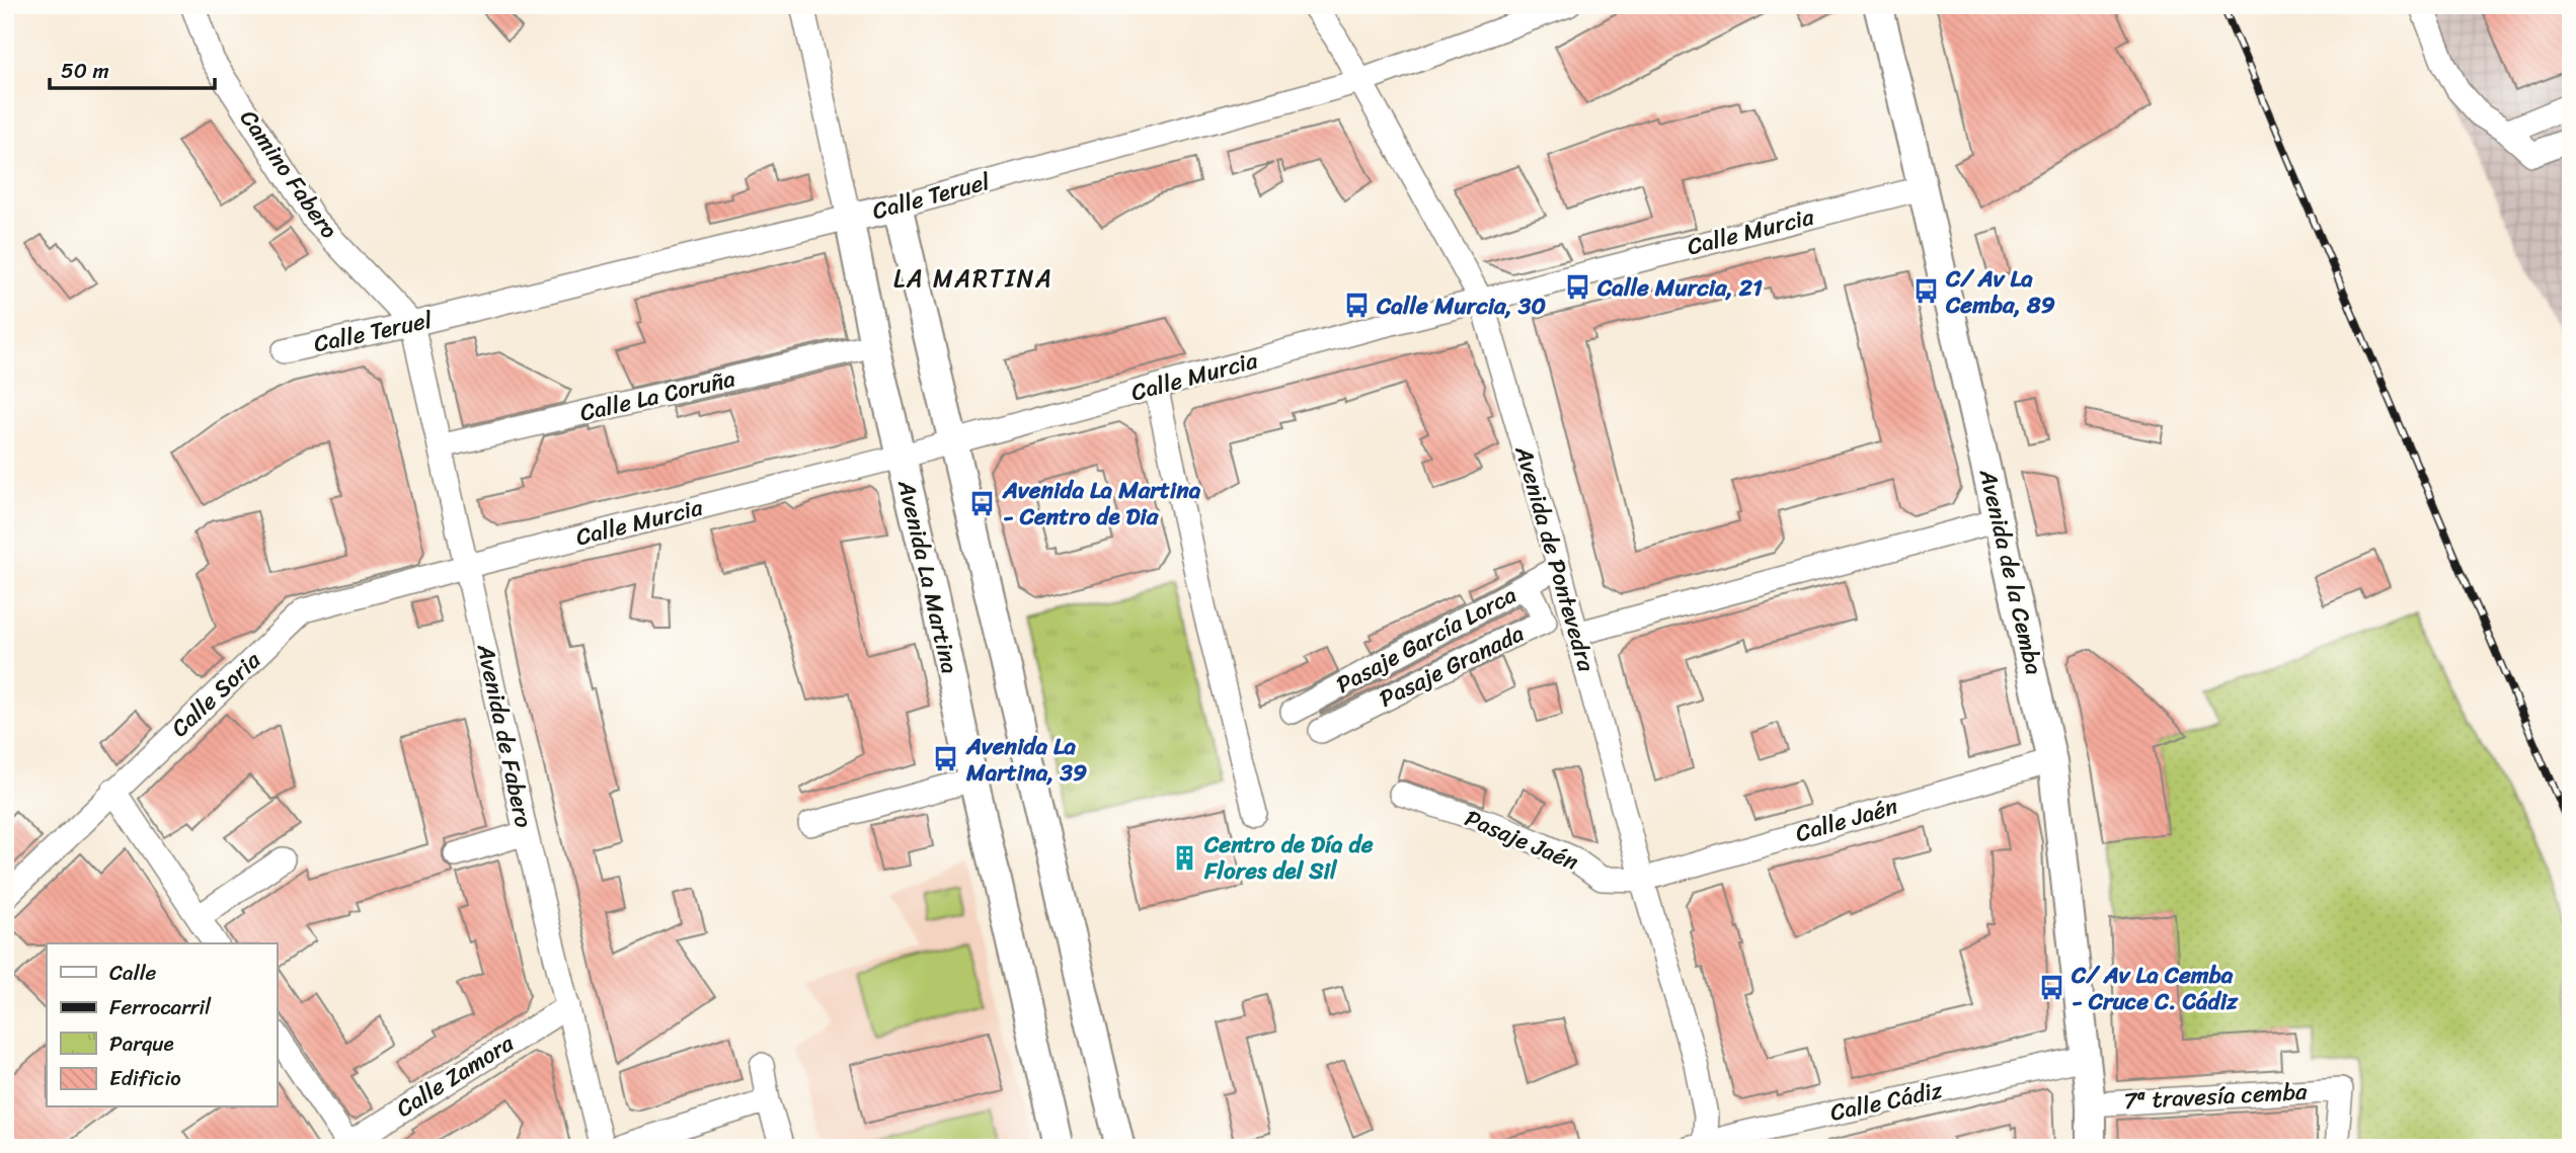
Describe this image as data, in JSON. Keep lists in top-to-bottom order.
{
  "streets": {
    "street": [
      "Camino Fabero",
      "Calle Teruel",
      "Calle Murcia",
      "Calle La Coruña",
      "Avenida de Pontevedra",
      "Avenida de la Cemba",
      "Avenida La Martina",
      "Pasaje García Lorca",
      "Pasaje Granada",
      "Calle Soria",
      "Avenida de Fabero",
      "Calle Jaén",
      "Pasaje Jaén",
      "Calle Zamora",
      "7ª travesía cemba",
      "Calle Cádiz"
    ]
  },
  "crossings": [
    ["Camino Fabero", "Calle Teruel"],
    ["Camino Fabero", "Avenida de Fabero"],
    ["Calle Teruel", "Avenida de Pontevedra"],
    ["Calle Teruel", "Avenida La Martina"],
    ["Calle Teruel", "Avenida de Fabero"],
    ["Calle Murcia", "Avenida de Pontevedra"],
    ["Calle Murcia", "Avenida de la Cemba"],
    ["Calle Murcia", "Avenida La Martina"],
    ["Calle Murcia", "Calle Soria"],
    ["Calle Murcia", "Avenida de Fabero"],
    ["Calle La Coruña", "Avenida La Martina"],
    ["Calle La Coruña", "Avenida de Fabero"],
    ["Avenida de Pontevedra", "Pasaje García Lorca"],
    ["Avenida de Pontevedra", "Calle Jaén"],
    ["Avenida de Pontevedra", "Pasaje Jaén"],
    ["Avenida de Pontevedra", "Calle Cádiz"],
    ["Avenida de la Cemba", "Calle Jaén"],
    ["Avenida de la Cemba", "7ª travesía cemba"],
    ["Avenida de la Cemba", "Calle Cádiz"],
    ["Pasaje García Lorca", "Pasaje Granada"],
    ["Calle Soria", "Avenida de Fabero"],
    ["Avenida de Fabero", "Calle Zamora"],
    ["Calle Jaén", "Pasaje Jaén"]
  ],
  "districts": ["LA MARTINA"],
  "places": {
    "bus stop": [
      "Calle Murcia, 21",
      "C/ Av La Cemba, 89",
      "Calle Murcia, 30",
      "Avenida La Martina - Centro de Dia",
      "Avenida La Martina, 39",
      "C/ Av La Cemba - Cruce C. Cádiz"
    ],
    "building": ["Centro de Día de Flores del Sil"]
  },
  "legend": [
    "Calle",
    "Ferrocarril",
    "Parque",
    "Edificio"
  ],
  "scale_bar": "50 m"
}
